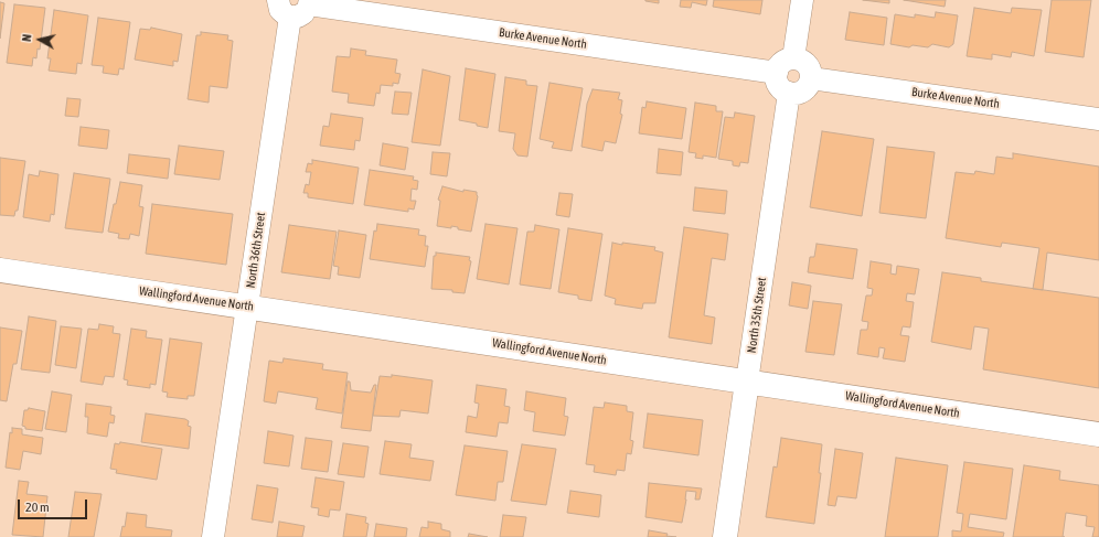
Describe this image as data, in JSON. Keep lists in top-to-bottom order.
{
  "streets": {
    "street": [
      "Burke Avenue North",
      "North 36th Street",
      "Wallingford Avenue North",
      "North 35th Street"
    ]
  },
  "crossings": [
    ["Burke Avenue North", "North 35th Street"],
    ["North 36th Street", "Wallingford Avenue North"],
    ["Wallingford Avenue North", "North 35th Street"]
  ],
  "scale_bar": "20 m",
  "north": "left"
}
